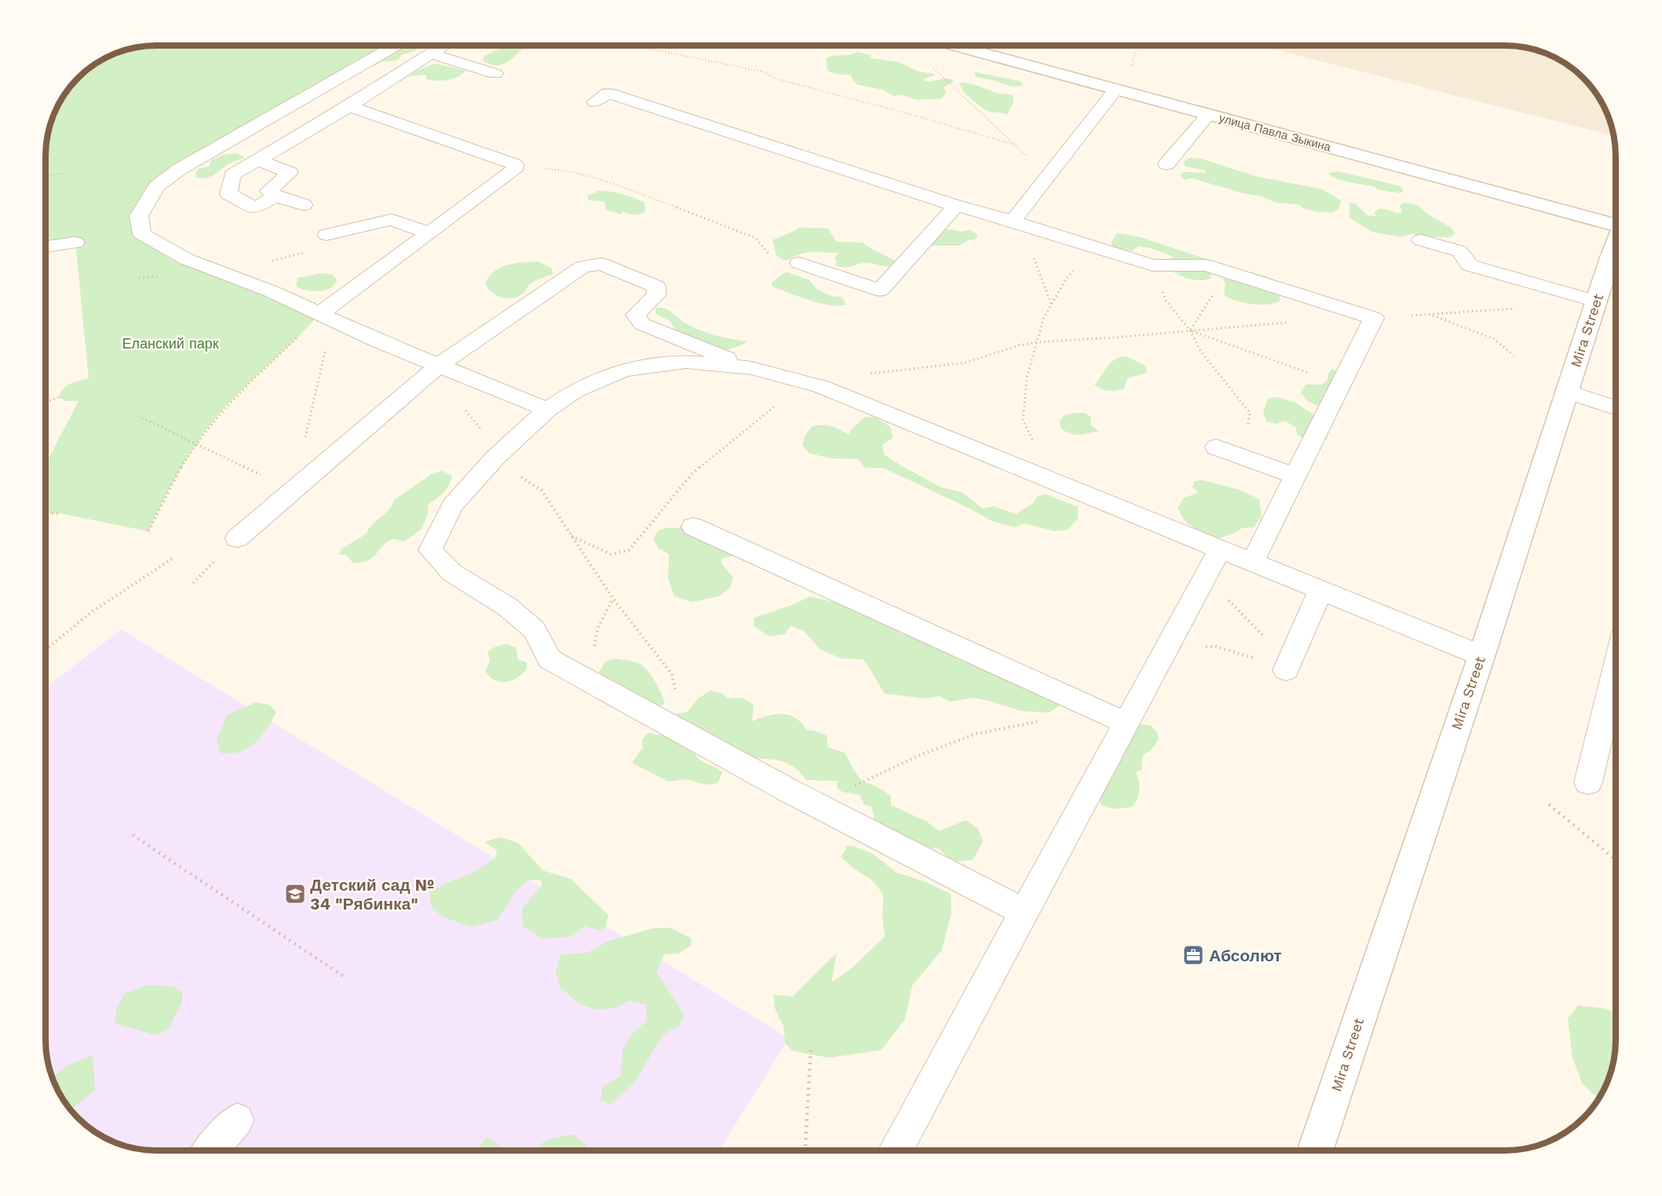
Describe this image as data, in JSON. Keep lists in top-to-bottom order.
{
  "streets": {
    "main road": ["улица Павла Зыкина", "Mira Street"]
  },
  "parks": ["Еланский парк"],
  "places": {
    "school or university": ["Детский сад № 34 \"Рябинка\""],
    "office": ["Абсолют"]
  }
}
